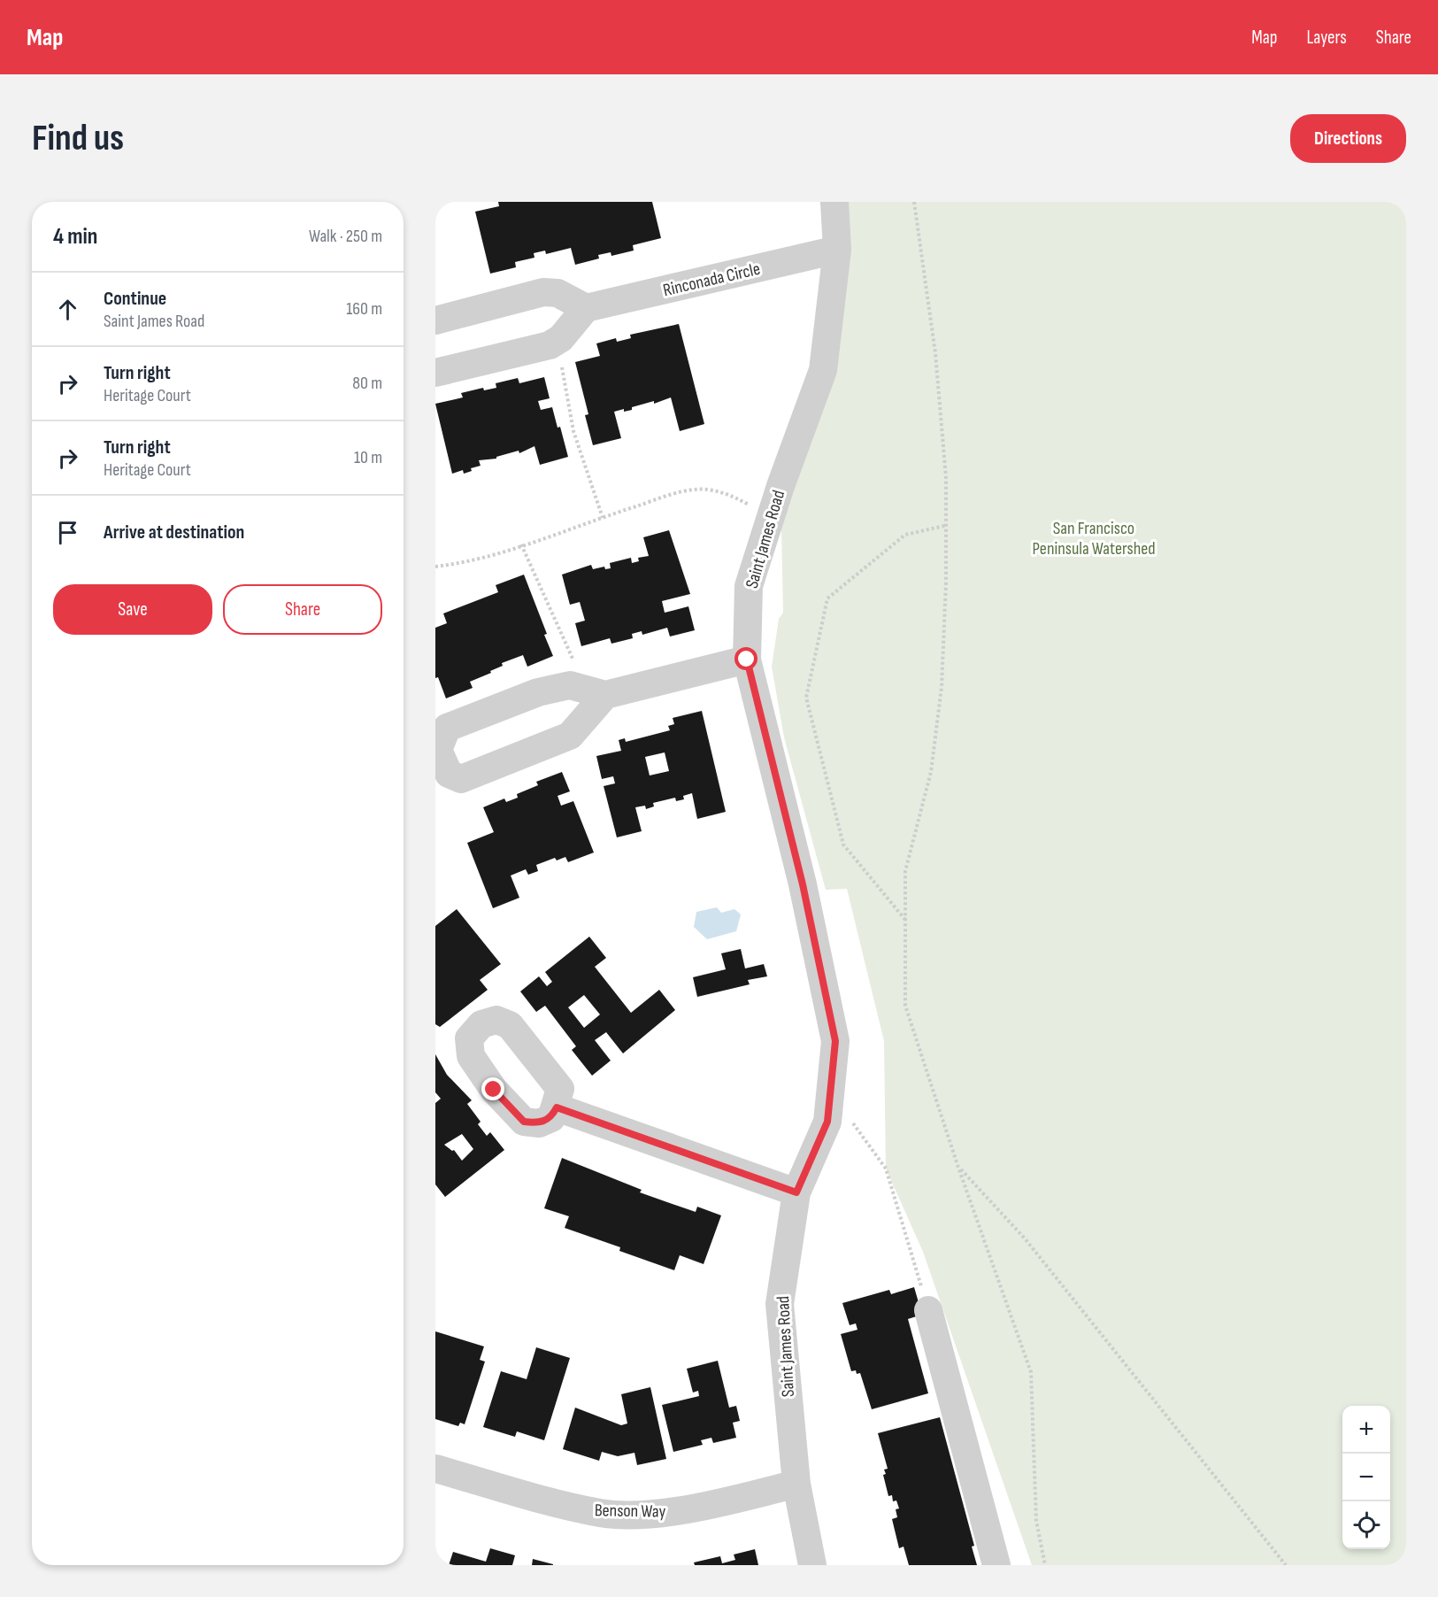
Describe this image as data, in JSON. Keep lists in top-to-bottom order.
{
  "streets": {
    "street": ["Rinconada Circle", "Saint James Road", "Benson Way"]
  },
  "crossings": [
    ["Rinconada Circle", "Saint James Road"],
    ["Saint James Road", "Benson Way"]
  ],
  "parks": ["San Francisco Peninsula Watershed"],
  "page": {
    "header": "Map",
    "nav": ["Map", "Layers", "Share"],
    "buttons": [
      "Directions",
      ["Save", "Share"]
    ],
    "title": "Find us",
    "heading": ["4 min", "Walk · 250 m"],
    "list": [
      ["Continue", "Saint James Road", "160 m"],
      ["Turn right", "Heritage Court", "80 m"],
      ["Turn right", "Heritage Court", "10 m"],
      "Arrive at destination"
    ],
    "map_buttons": ["+", "−"]
  }
}
